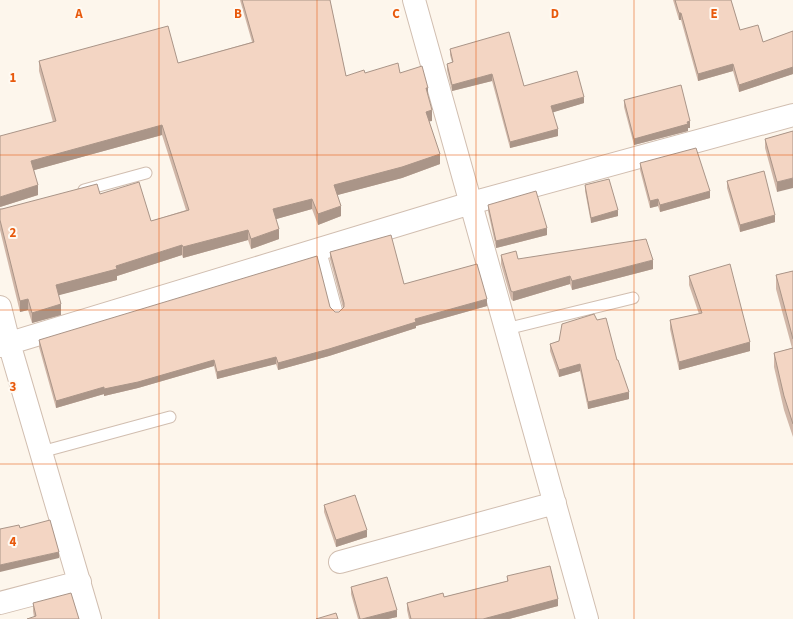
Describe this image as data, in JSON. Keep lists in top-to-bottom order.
{
  "grid": {
    "columns": [
      "A",
      "B",
      "C",
      "D",
      "E"
    ],
    "rows": [
      "1",
      "2",
      "3",
      "4"
    ]
  }
}
